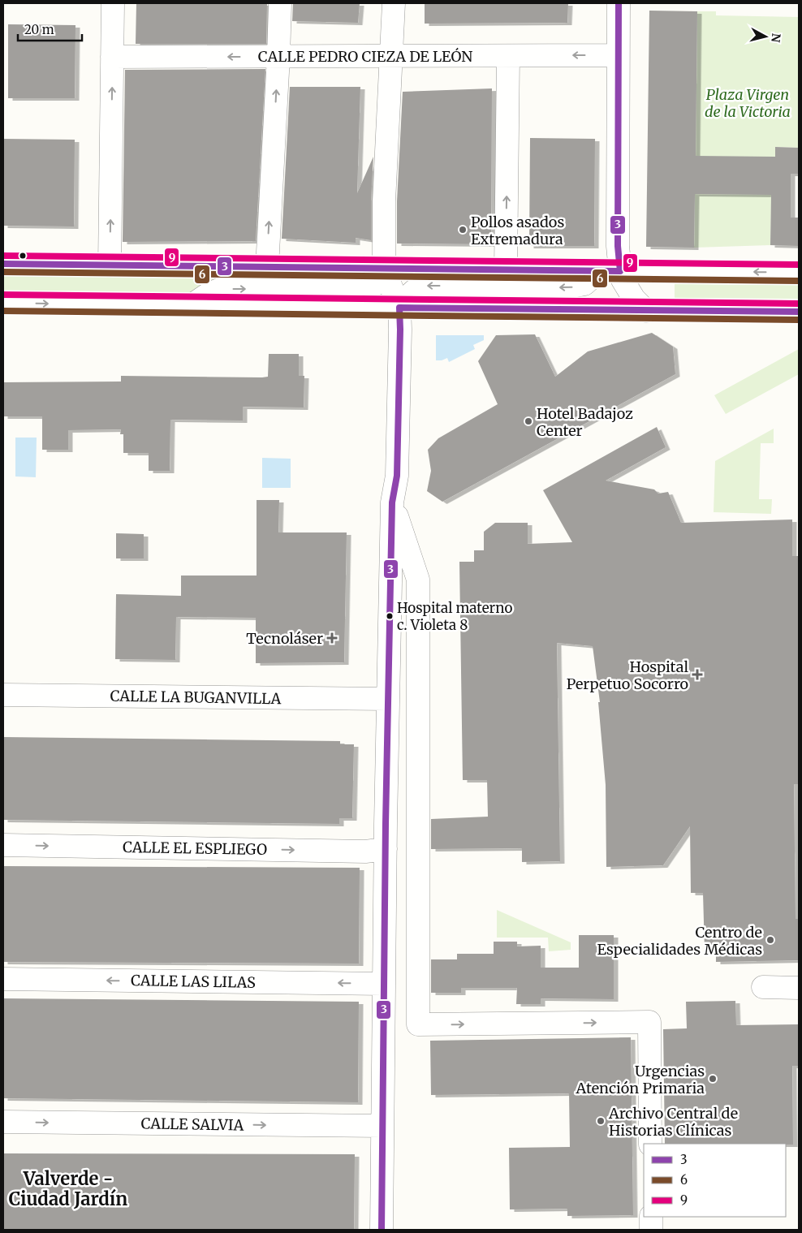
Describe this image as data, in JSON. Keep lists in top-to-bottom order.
{
  "streets": {
    "street": [
      "CALLE PEDRO CIEZA DE LEÓN",
      "CALLE LA BUGANVILLA",
      "CALLE EL ESPLIEGO",
      "CALLE LAS LILAS",
      "CALLE SALVIA"
    ]
  },
  "one_way": [
    "CALLE PEDRO CIEZA DE LEÓN",
    "CALLE EL ESPLIEGO",
    "CALLE LAS LILAS",
    "CALLE SALVIA"
  ],
  "districts": ["Valverde - Ciudad Jardín"],
  "parks": ["Plaza Virgen de la Victoria"],
  "places": {
    "other": [
      "Pollos asados Extremadura",
      "Hotel Badajoz Center",
      "Hospital materno c. Violeta 8",
      "Centro de Especialidades Médicas",
      "Urgencias Atención Primaria",
      "Archivo Central de Historias Clínicas"
    ],
    "health": ["Tecnoláser", "Hospital Perpetuo Socorro"]
  },
  "lines": ["transit line 3", "transit line 9", "transit line 6"],
  "legend": ["3", "6", "9"],
  "scale_bar": "20 m",
  "north": "right"
}
